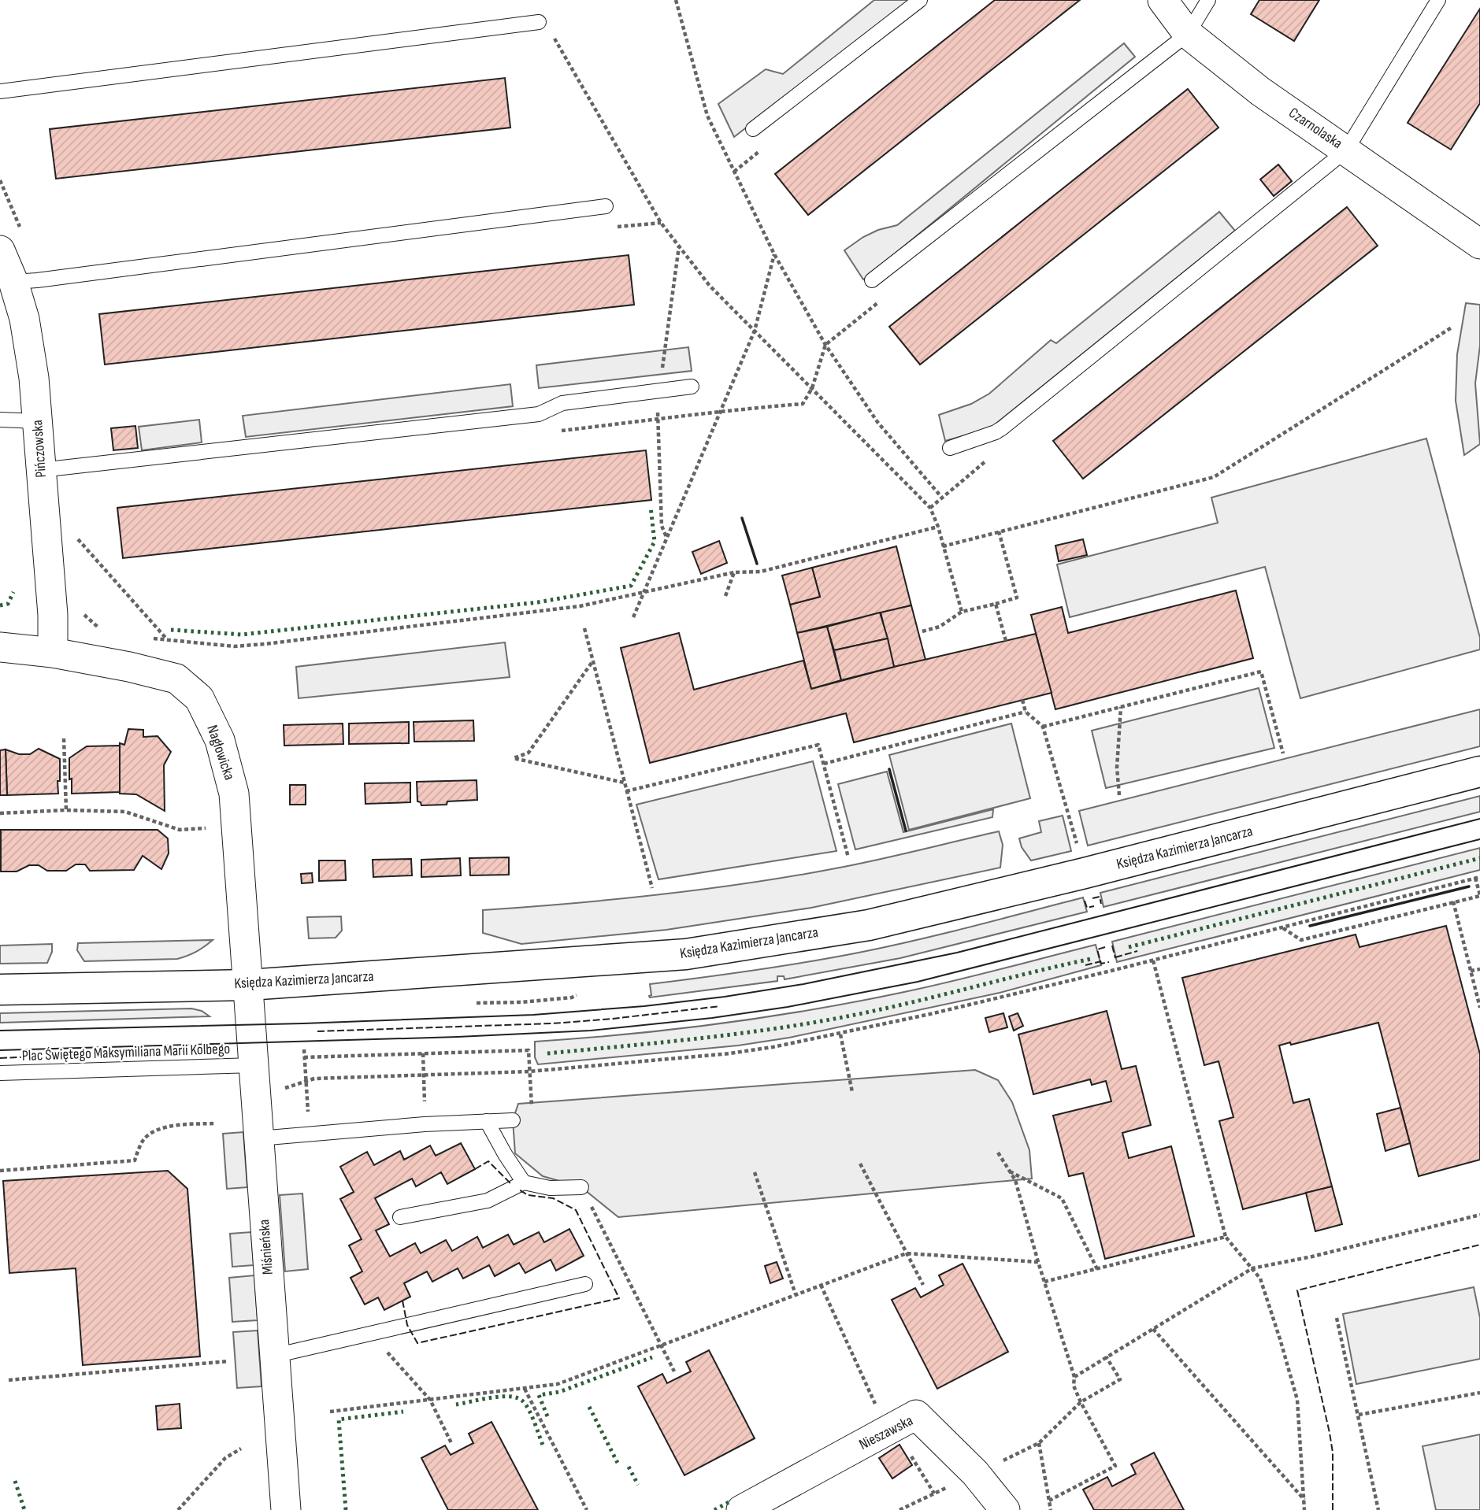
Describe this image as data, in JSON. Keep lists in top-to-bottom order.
{
  "streets": {
    "street": [
      "Czarnolaska",
      "Pińczowska",
      "Nagłowicka",
      "Księdza Kazimierza Jancarza",
      "Miśnieńska",
      "Nieszawska"
    ],
    "lane": ["Plac Świętego Maksymiliana Marii Kolbego"]
  },
  "crossings": [
    ["Pińczowska", "Nagłowicka"],
    ["Nagłowicka", "Księdza Kazimierza Jancarza"],
    ["Nagłowicka", "Miśnieńska"],
    ["Księdza Kazimierza Jancarza", "Miśnieńska"],
    ["Plac Świętego Maksymiliana Marii Kolbego", "Miśnieńska"]
  ]
}
